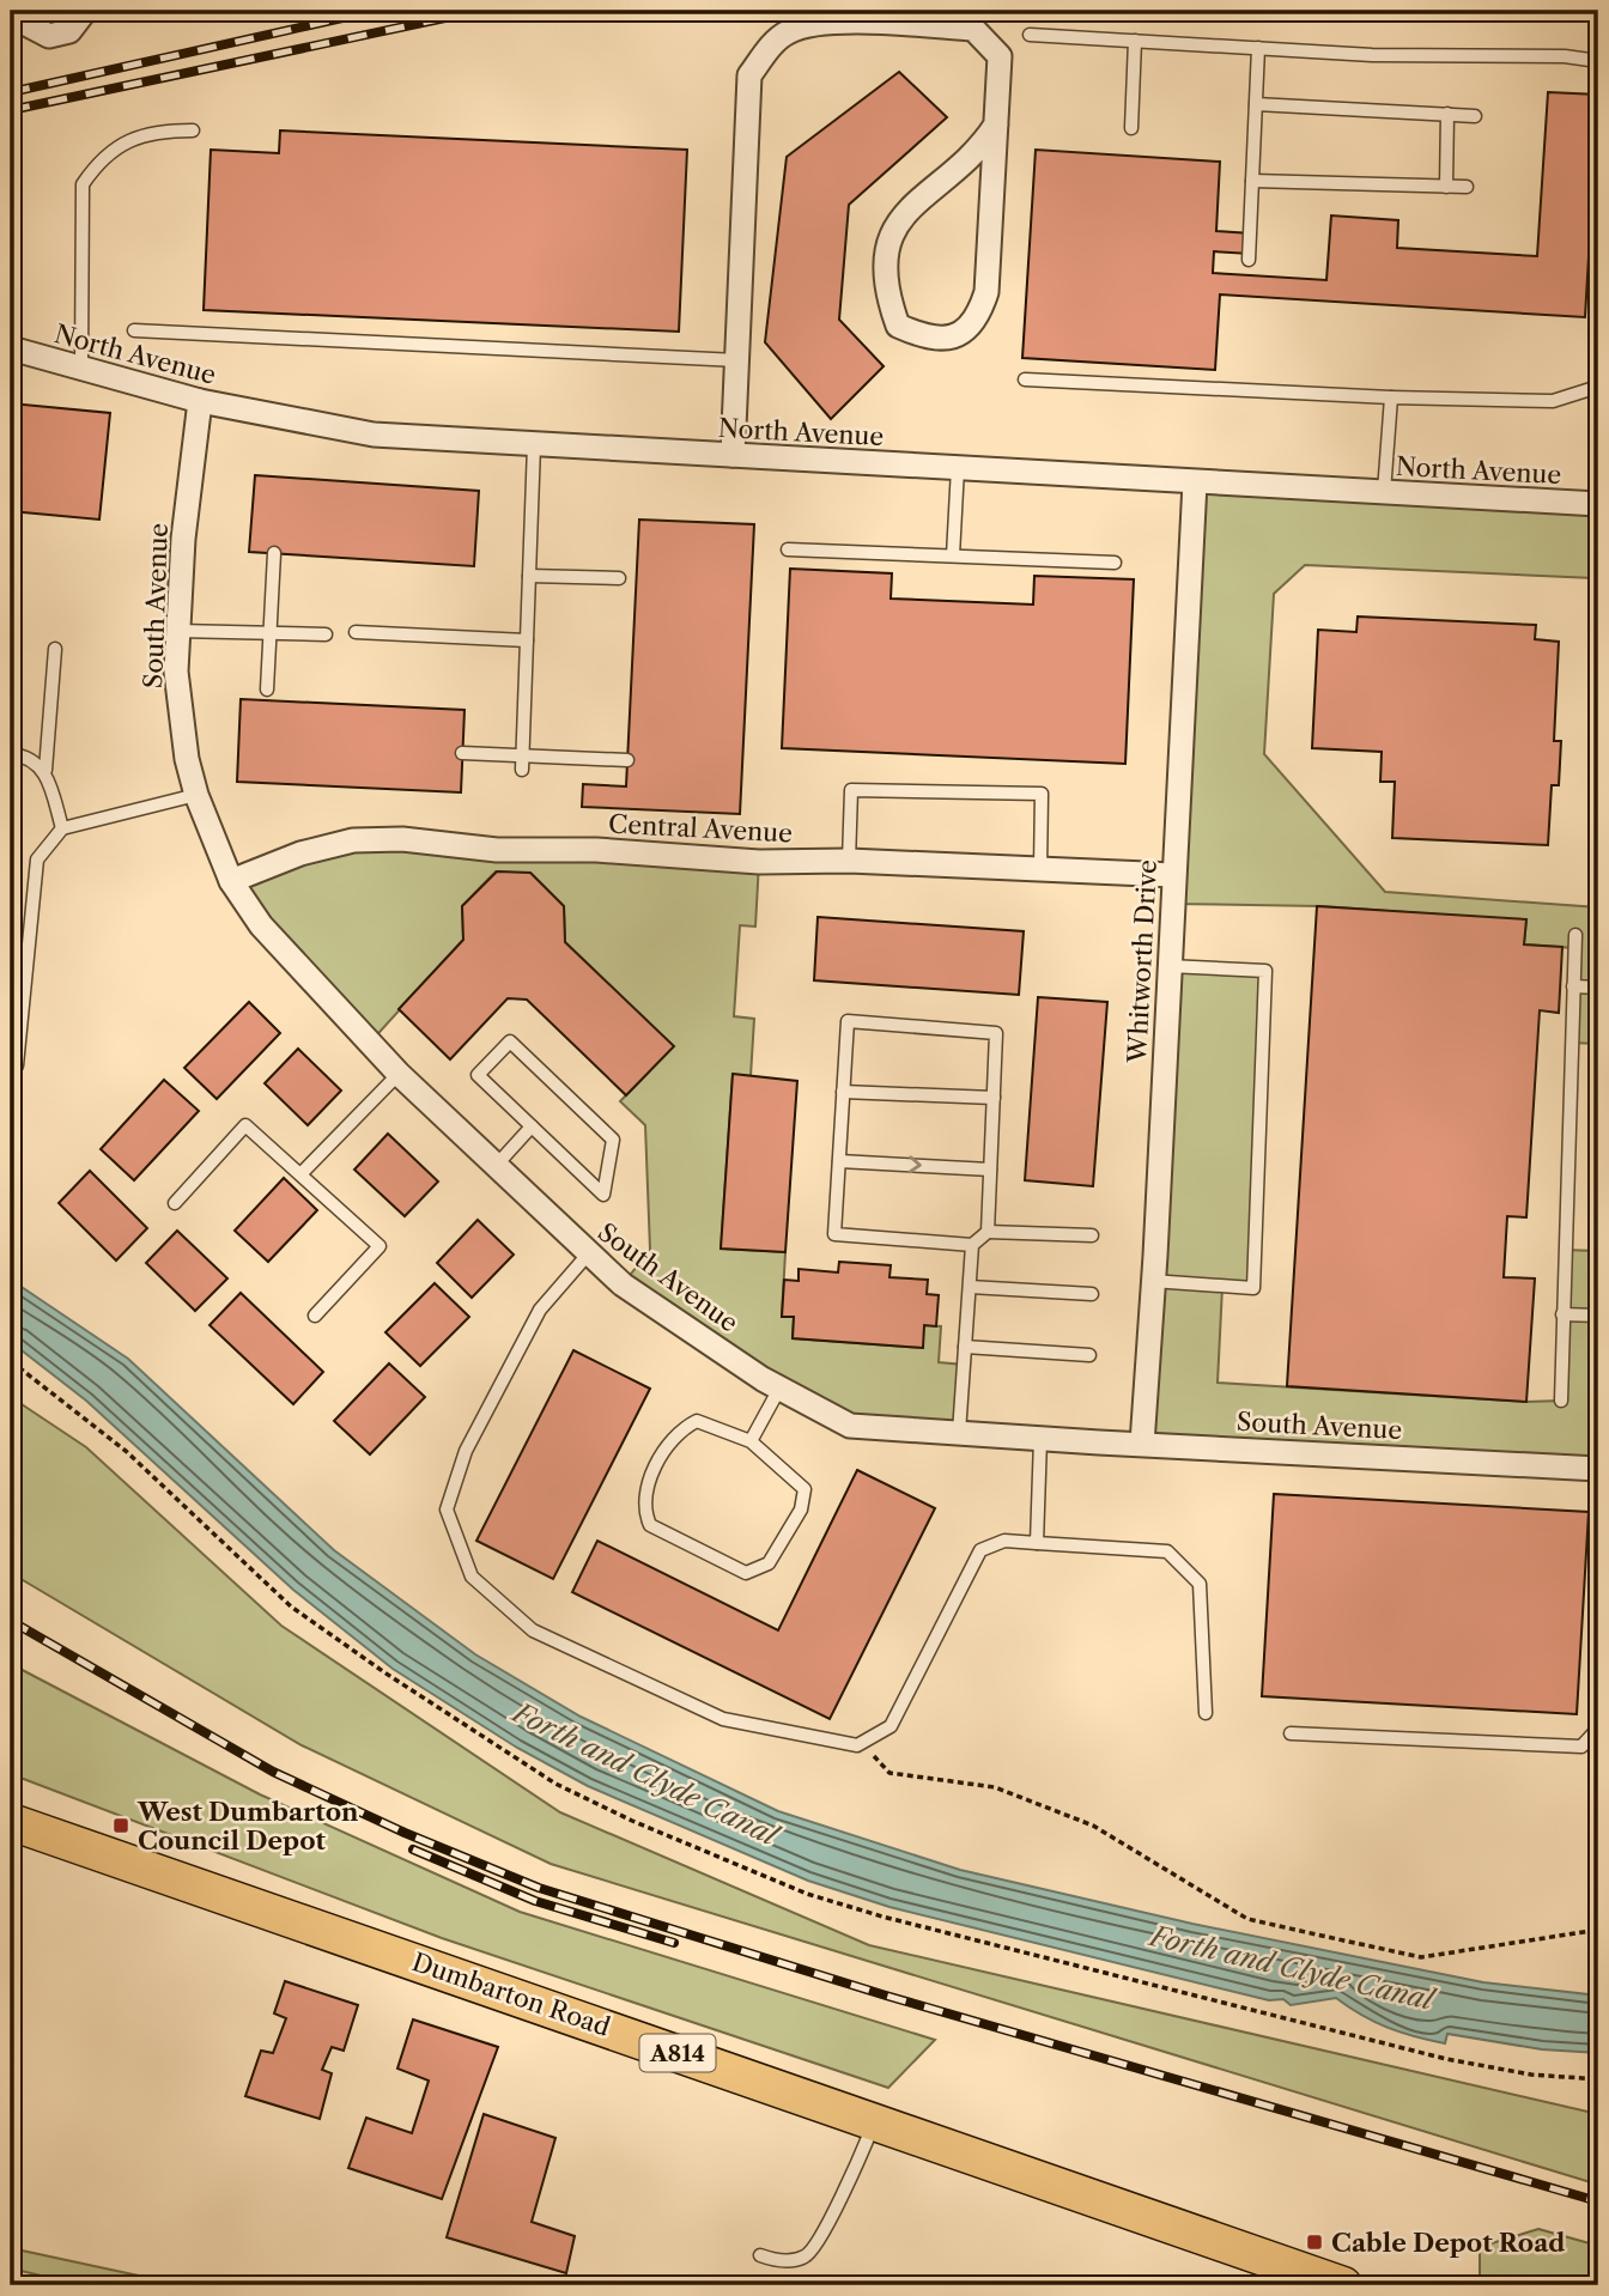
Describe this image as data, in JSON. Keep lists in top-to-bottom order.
{
  "streets": {
    "main road": ["Dumbarton Road", "A814"],
    "street": [
      "North Avenue",
      "South Avenue",
      "Central Avenue",
      "Whitworth Drive"
    ]
  },
  "crossings": [
    ["North Avenue", "South Avenue"],
    ["North Avenue", "Whitworth Drive"],
    ["South Avenue", "Central Avenue"],
    ["South Avenue", "Whitworth Drive"],
    ["Central Avenue", "Whitworth Drive"]
  ],
  "water": ["Forth and Clyde Canal"],
  "places": {
    "transit": ["West Dumbarton Council Depot", "Cable Depot Road"]
  }
}
